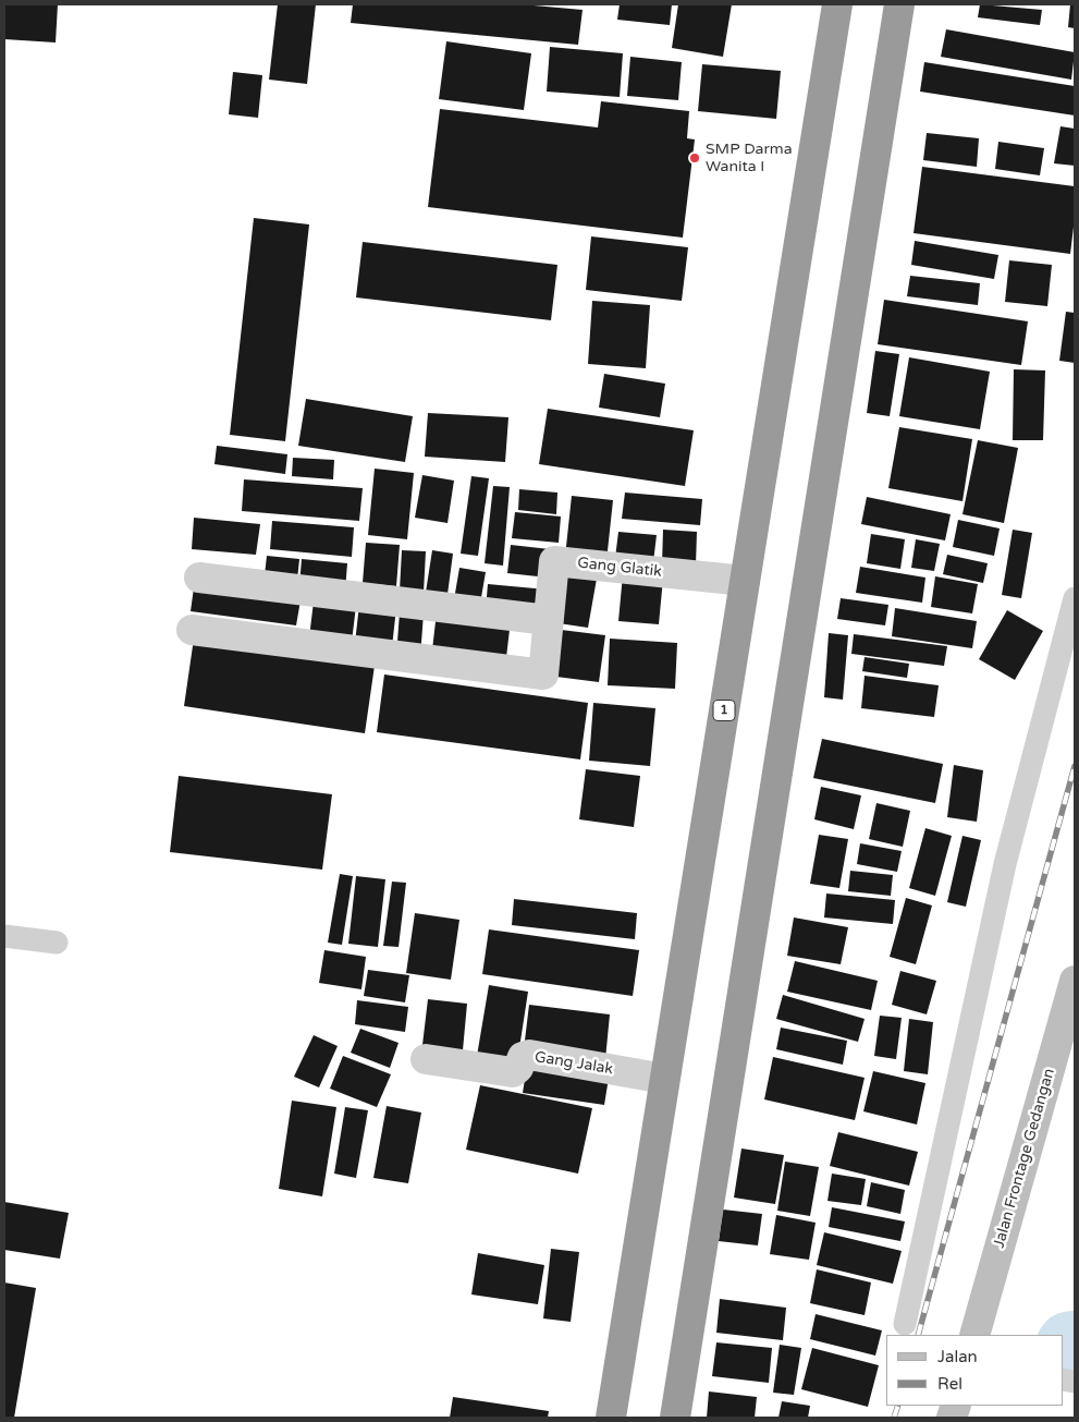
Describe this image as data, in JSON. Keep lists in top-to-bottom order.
{
  "streets": {
    "highway": ["1"],
    "street": ["Gang Glatik", "Gang Jalak", "Jalan Frontage Gedangan"]
  },
  "crossings": [
    ["Gang Glatik", "1"],
    ["1", "Gang Jalak"]
  ],
  "places": ["SMP Darma Wanita I"],
  "legend": ["Jalan", "Rel"]
}
